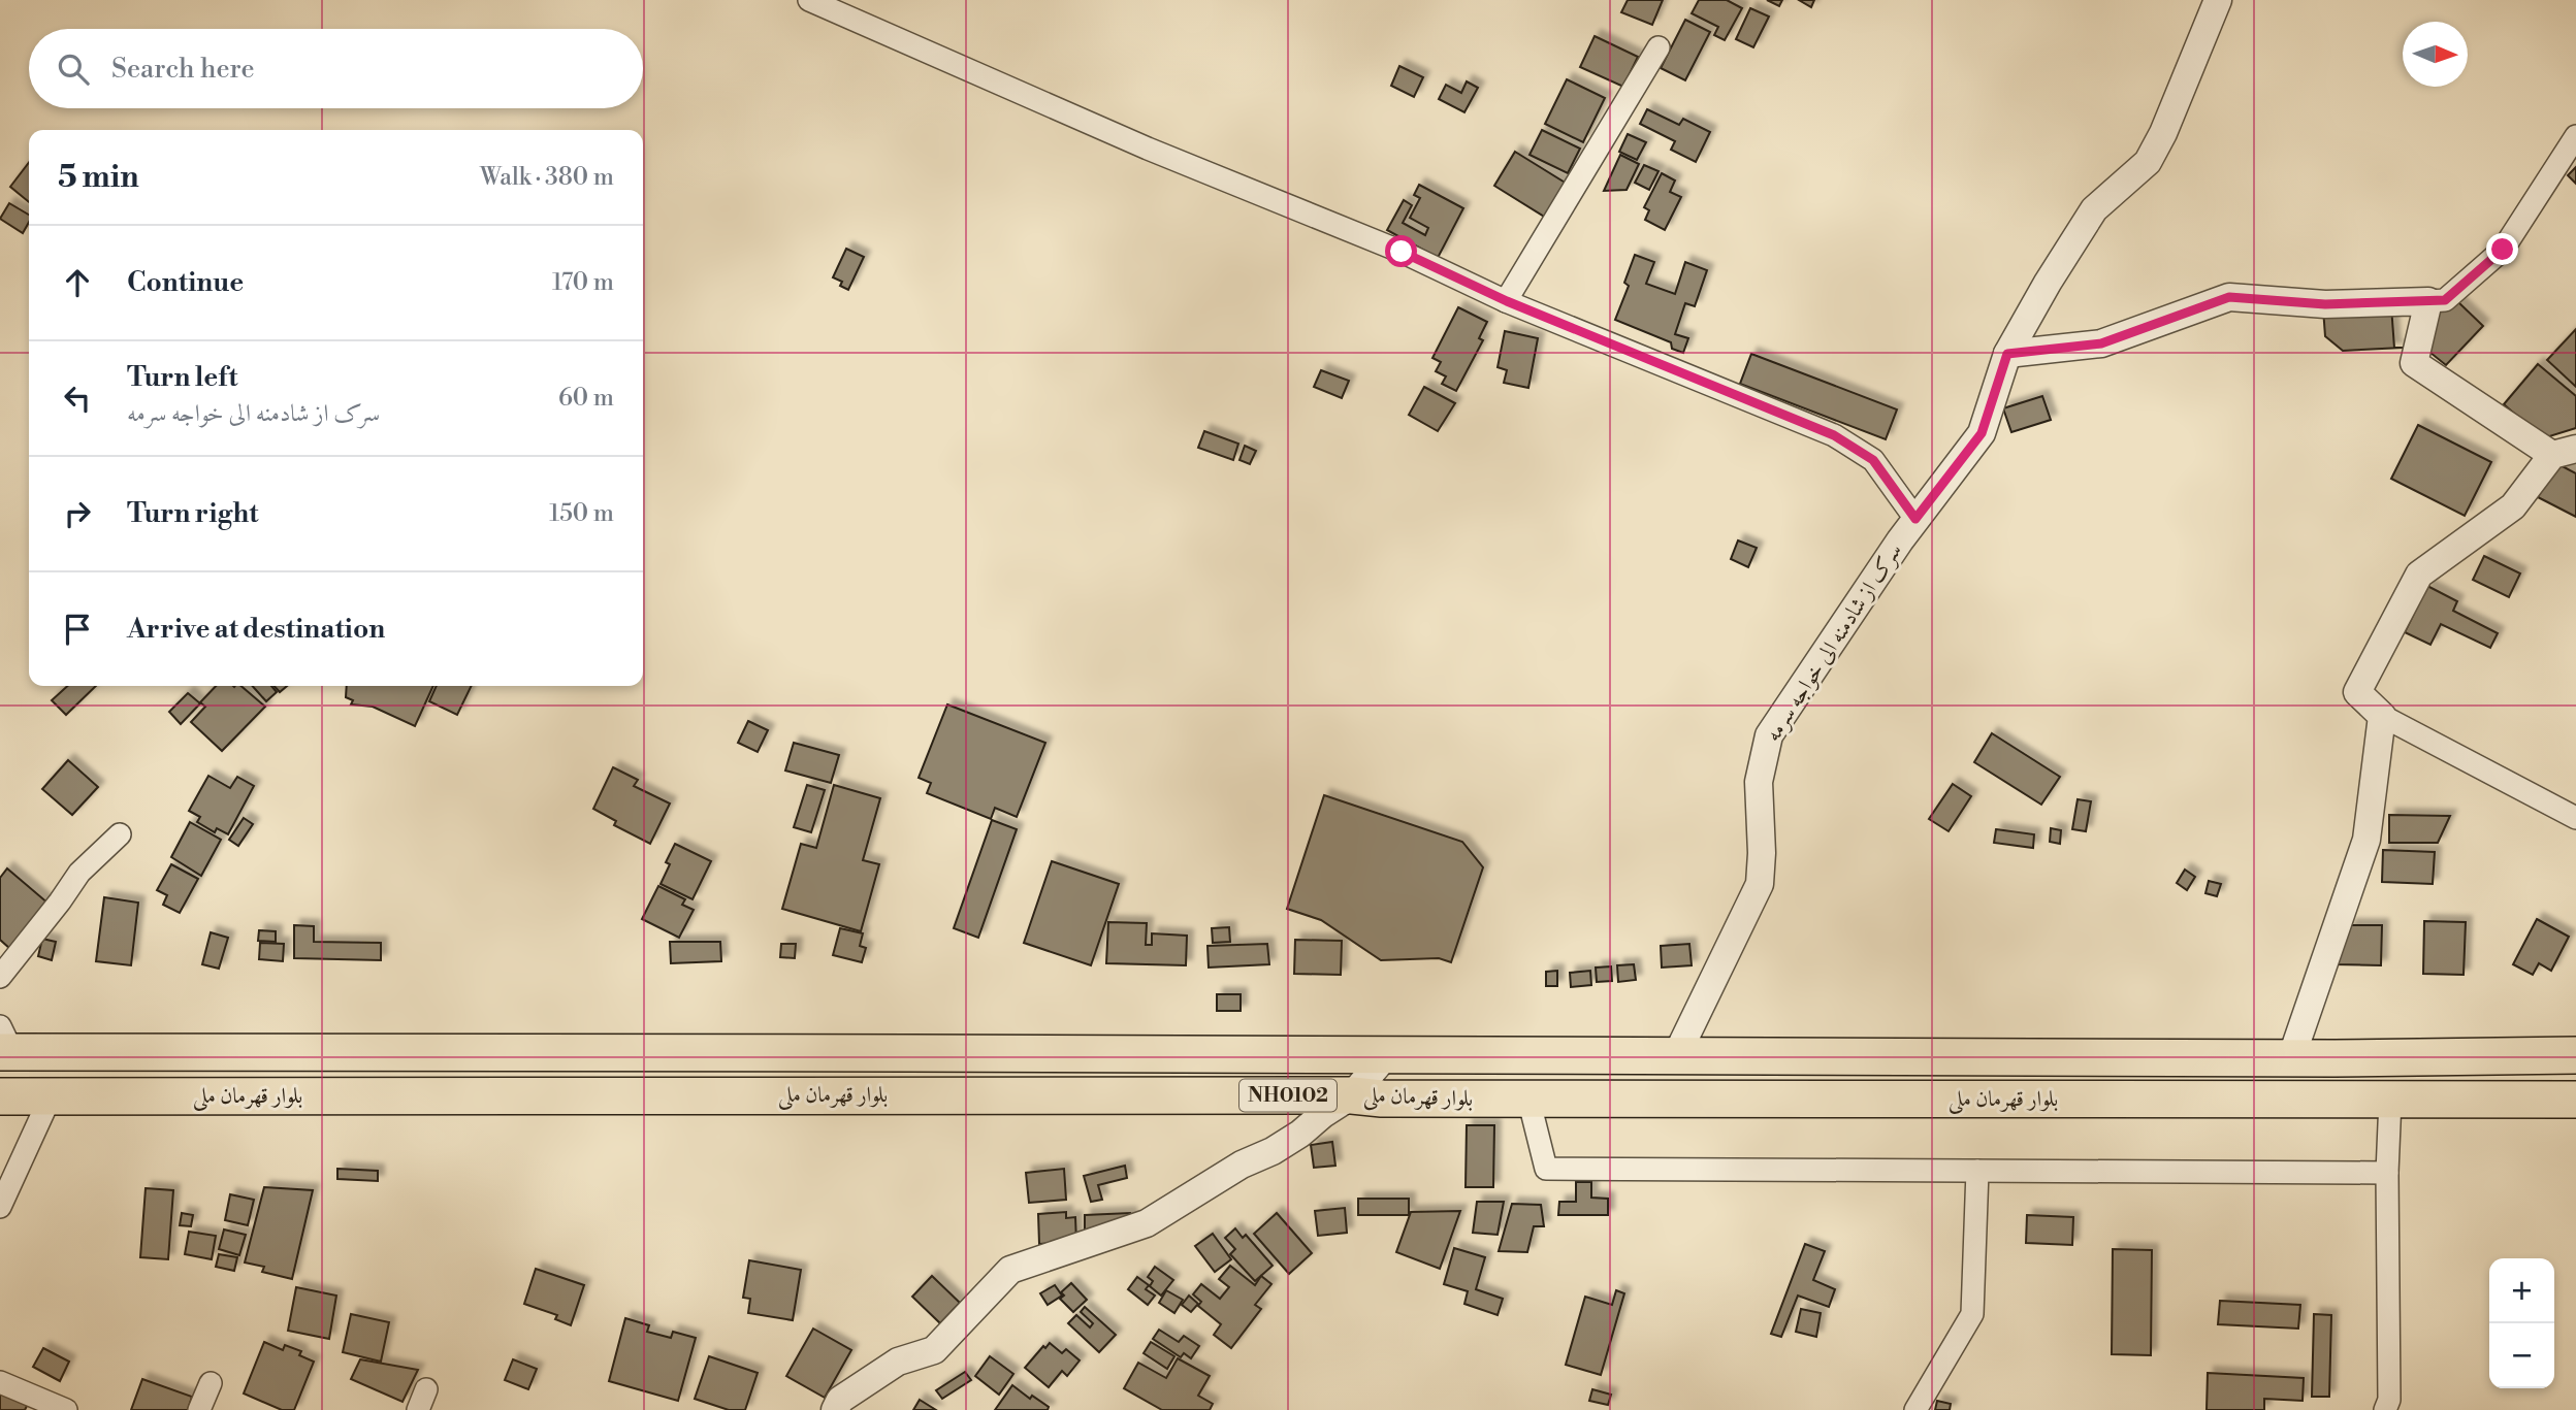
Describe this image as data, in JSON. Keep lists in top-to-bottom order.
{
  "streets": {
    "highway": ["بلوار قهرمان ملی", "NH0102"],
    "street": ["سرک از شادمنه الی خواجه سرمه"]
  },
  "crossings": [
    ["سرک از شادمنه الی خواجه سرمه", "بلوار قهرمان ملی"]
  ],
  "north": "right",
  "page": {
    "search": "Search here",
    "heading": ["5 min", "Walk · 380 m"],
    "list": [
      ["Continue", "170 m"],
      ["Turn left", "سرک از شادمنه الی خواجه سرمه", "60 m"],
      ["Turn right", "150 m"],
      "Arrive at destination"
    ],
    "map_buttons": ["+", "−"]
  }
}
